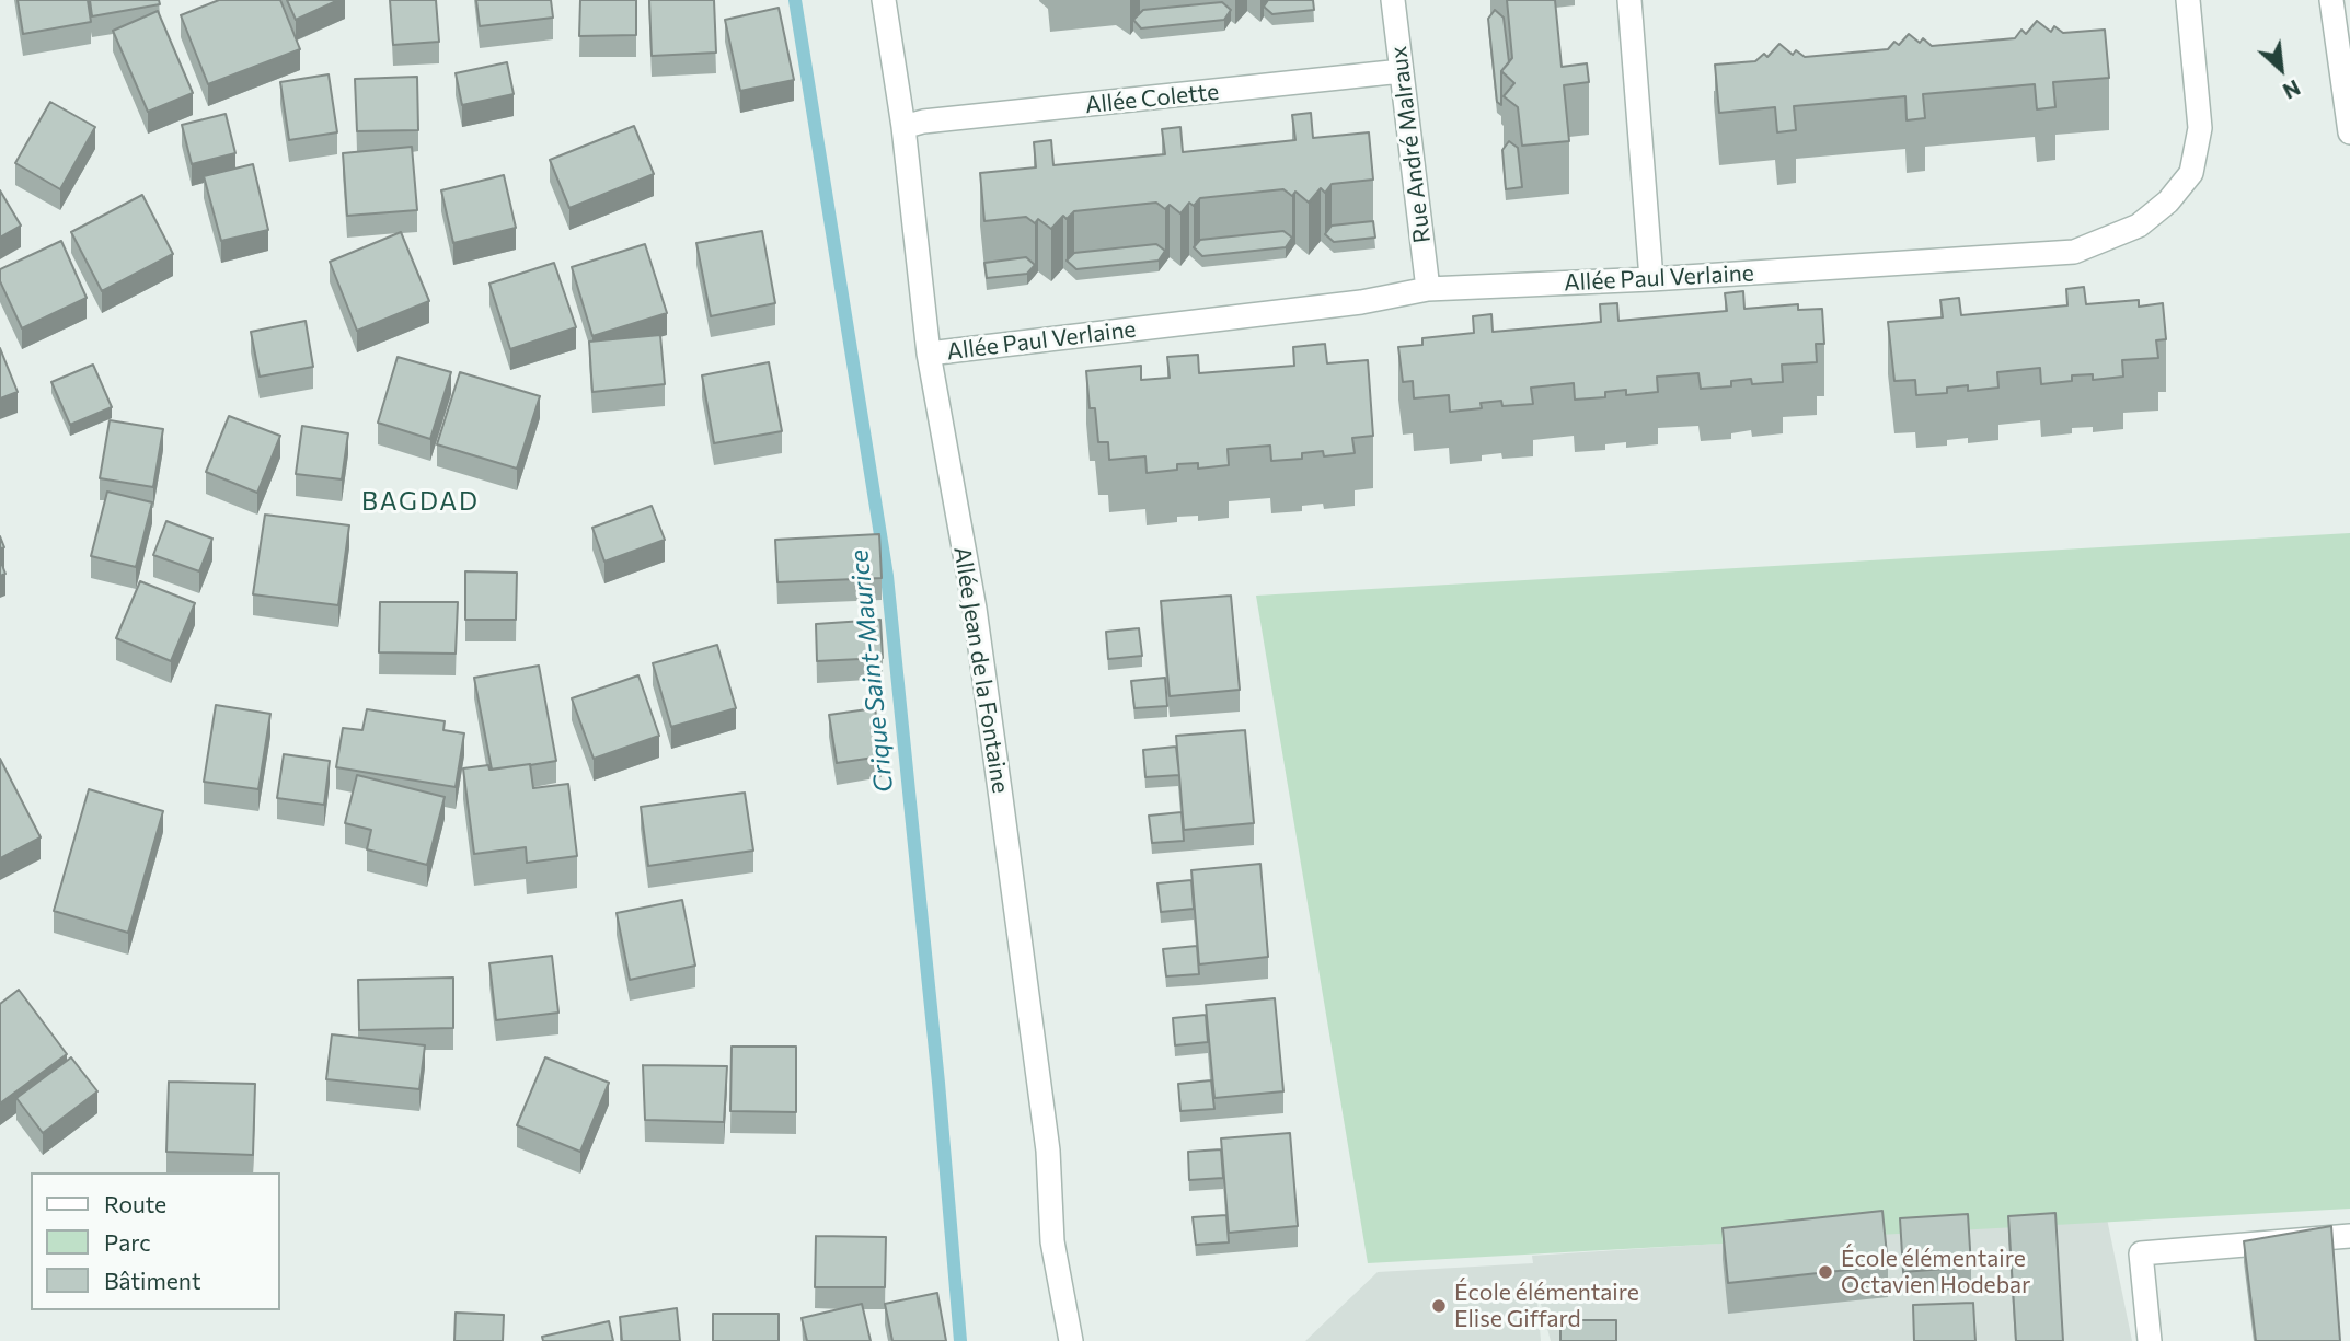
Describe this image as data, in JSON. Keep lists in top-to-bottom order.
{
  "streets": {
    "street": [
      "Allée Colette",
      "Rue André Malraux",
      "Allée Paul Verlaine",
      "Allée Jean de la Fontaine"
    ]
  },
  "crossings": [
    ["Allée Colette", "Rue André Malraux"],
    ["Allée Colette", "Allée Jean de la Fontaine"],
    ["Rue André Malraux", "Allée Paul Verlaine"],
    ["Allée Paul Verlaine", "Allée Jean de la Fontaine"]
  ],
  "districts": ["BAGDAD"],
  "water": ["Crique Saint-Maurice"],
  "places": ["École élémentaire Octavien Hodebar", "École élémentaire Elise Giffard"],
  "legend": ["Route", "Parc", "Bâtiment"],
  "north": "bottom right"
}
